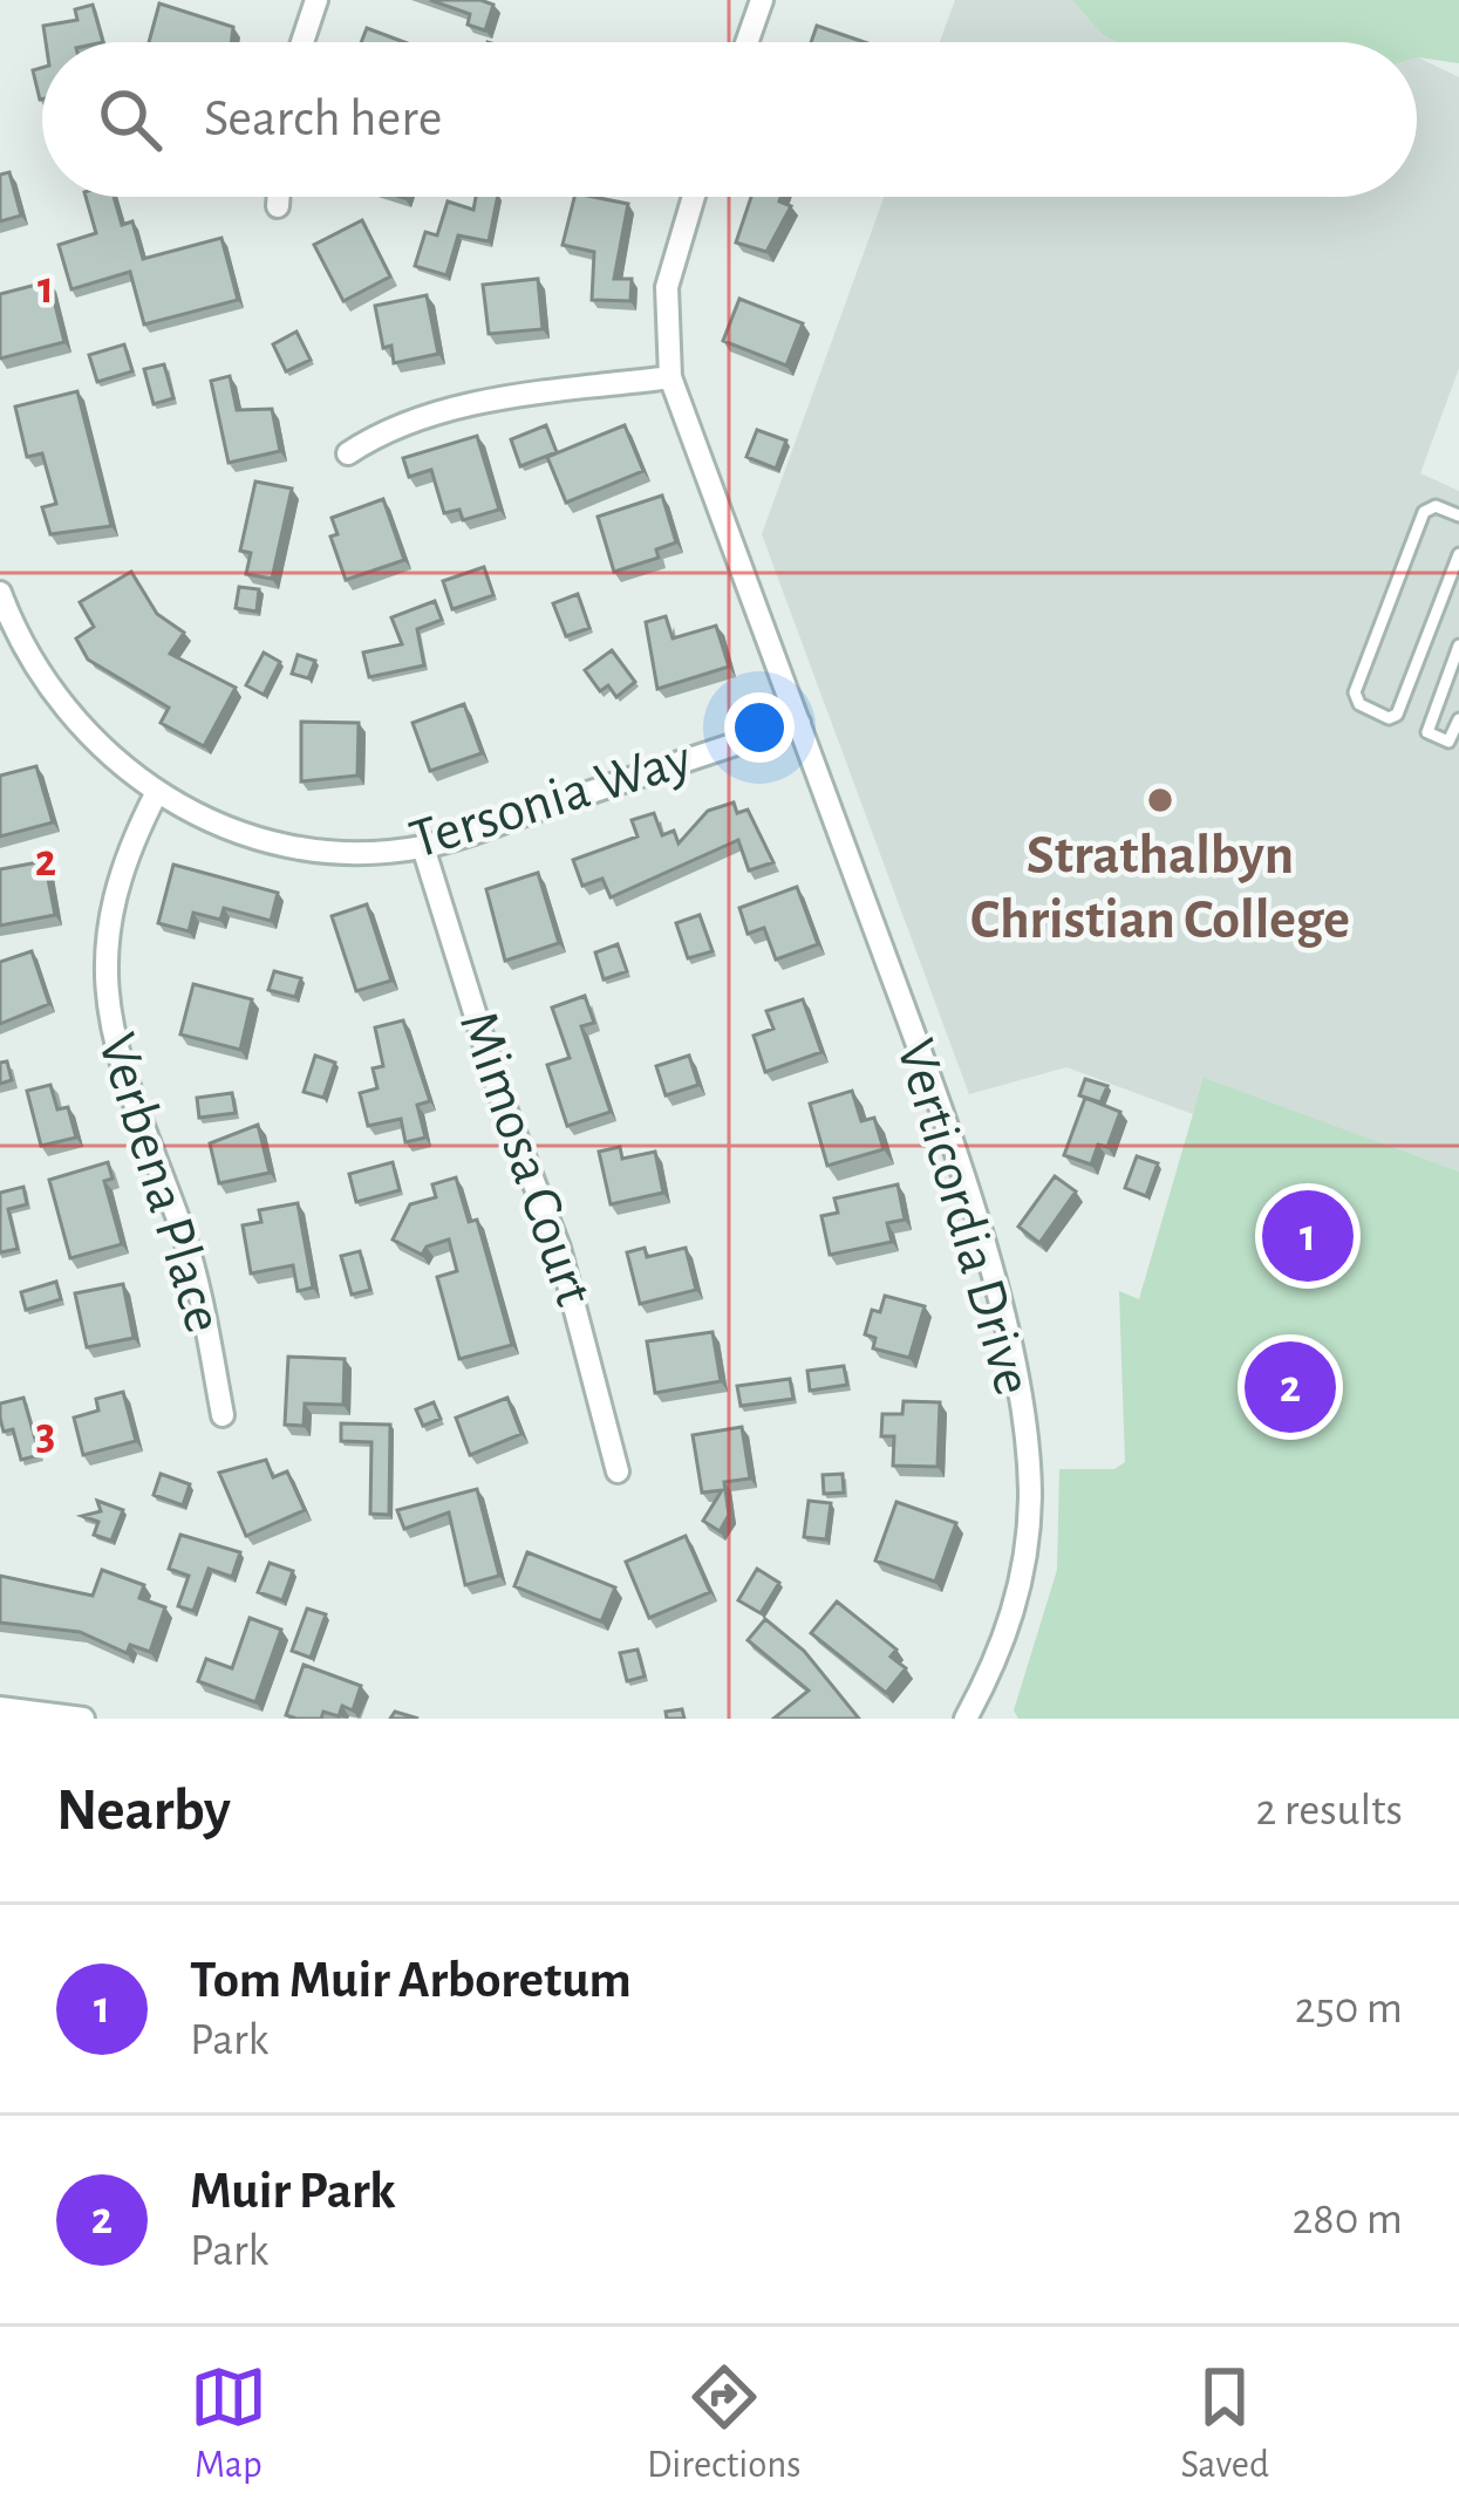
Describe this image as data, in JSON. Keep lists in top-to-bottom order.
{
  "streets": {
    "street": [
      "Tersonia Way",
      "Mimosa Court",
      "Verbena Place",
      "Verticordia Drive"
    ]
  },
  "crossings": [
    ["Tersonia Way", "Mimosa Court"],
    ["Tersonia Way", "Verbena Place"],
    ["Tersonia Way", "Verticordia Drive"]
  ],
  "places": ["Strathalbyn Christian College"],
  "page": {
    "search": "Search here",
    "pins": ["1", "2"],
    "heading": ["Nearby", "2 results"],
    "list": [
      {
        "mark": "1",
        "name": "Tom Muir Arboretum",
        "note": "Park",
        "value": "250 m"
      },
      {
        "mark": "2",
        "name": "Muir Park",
        "note": "Park",
        "value": "280 m"
      }
    ],
    "nav": ["Map", "Directions", "Saved"]
  },
  "grid": {
    "rows": ["1", "2", "3"]
  }
}
